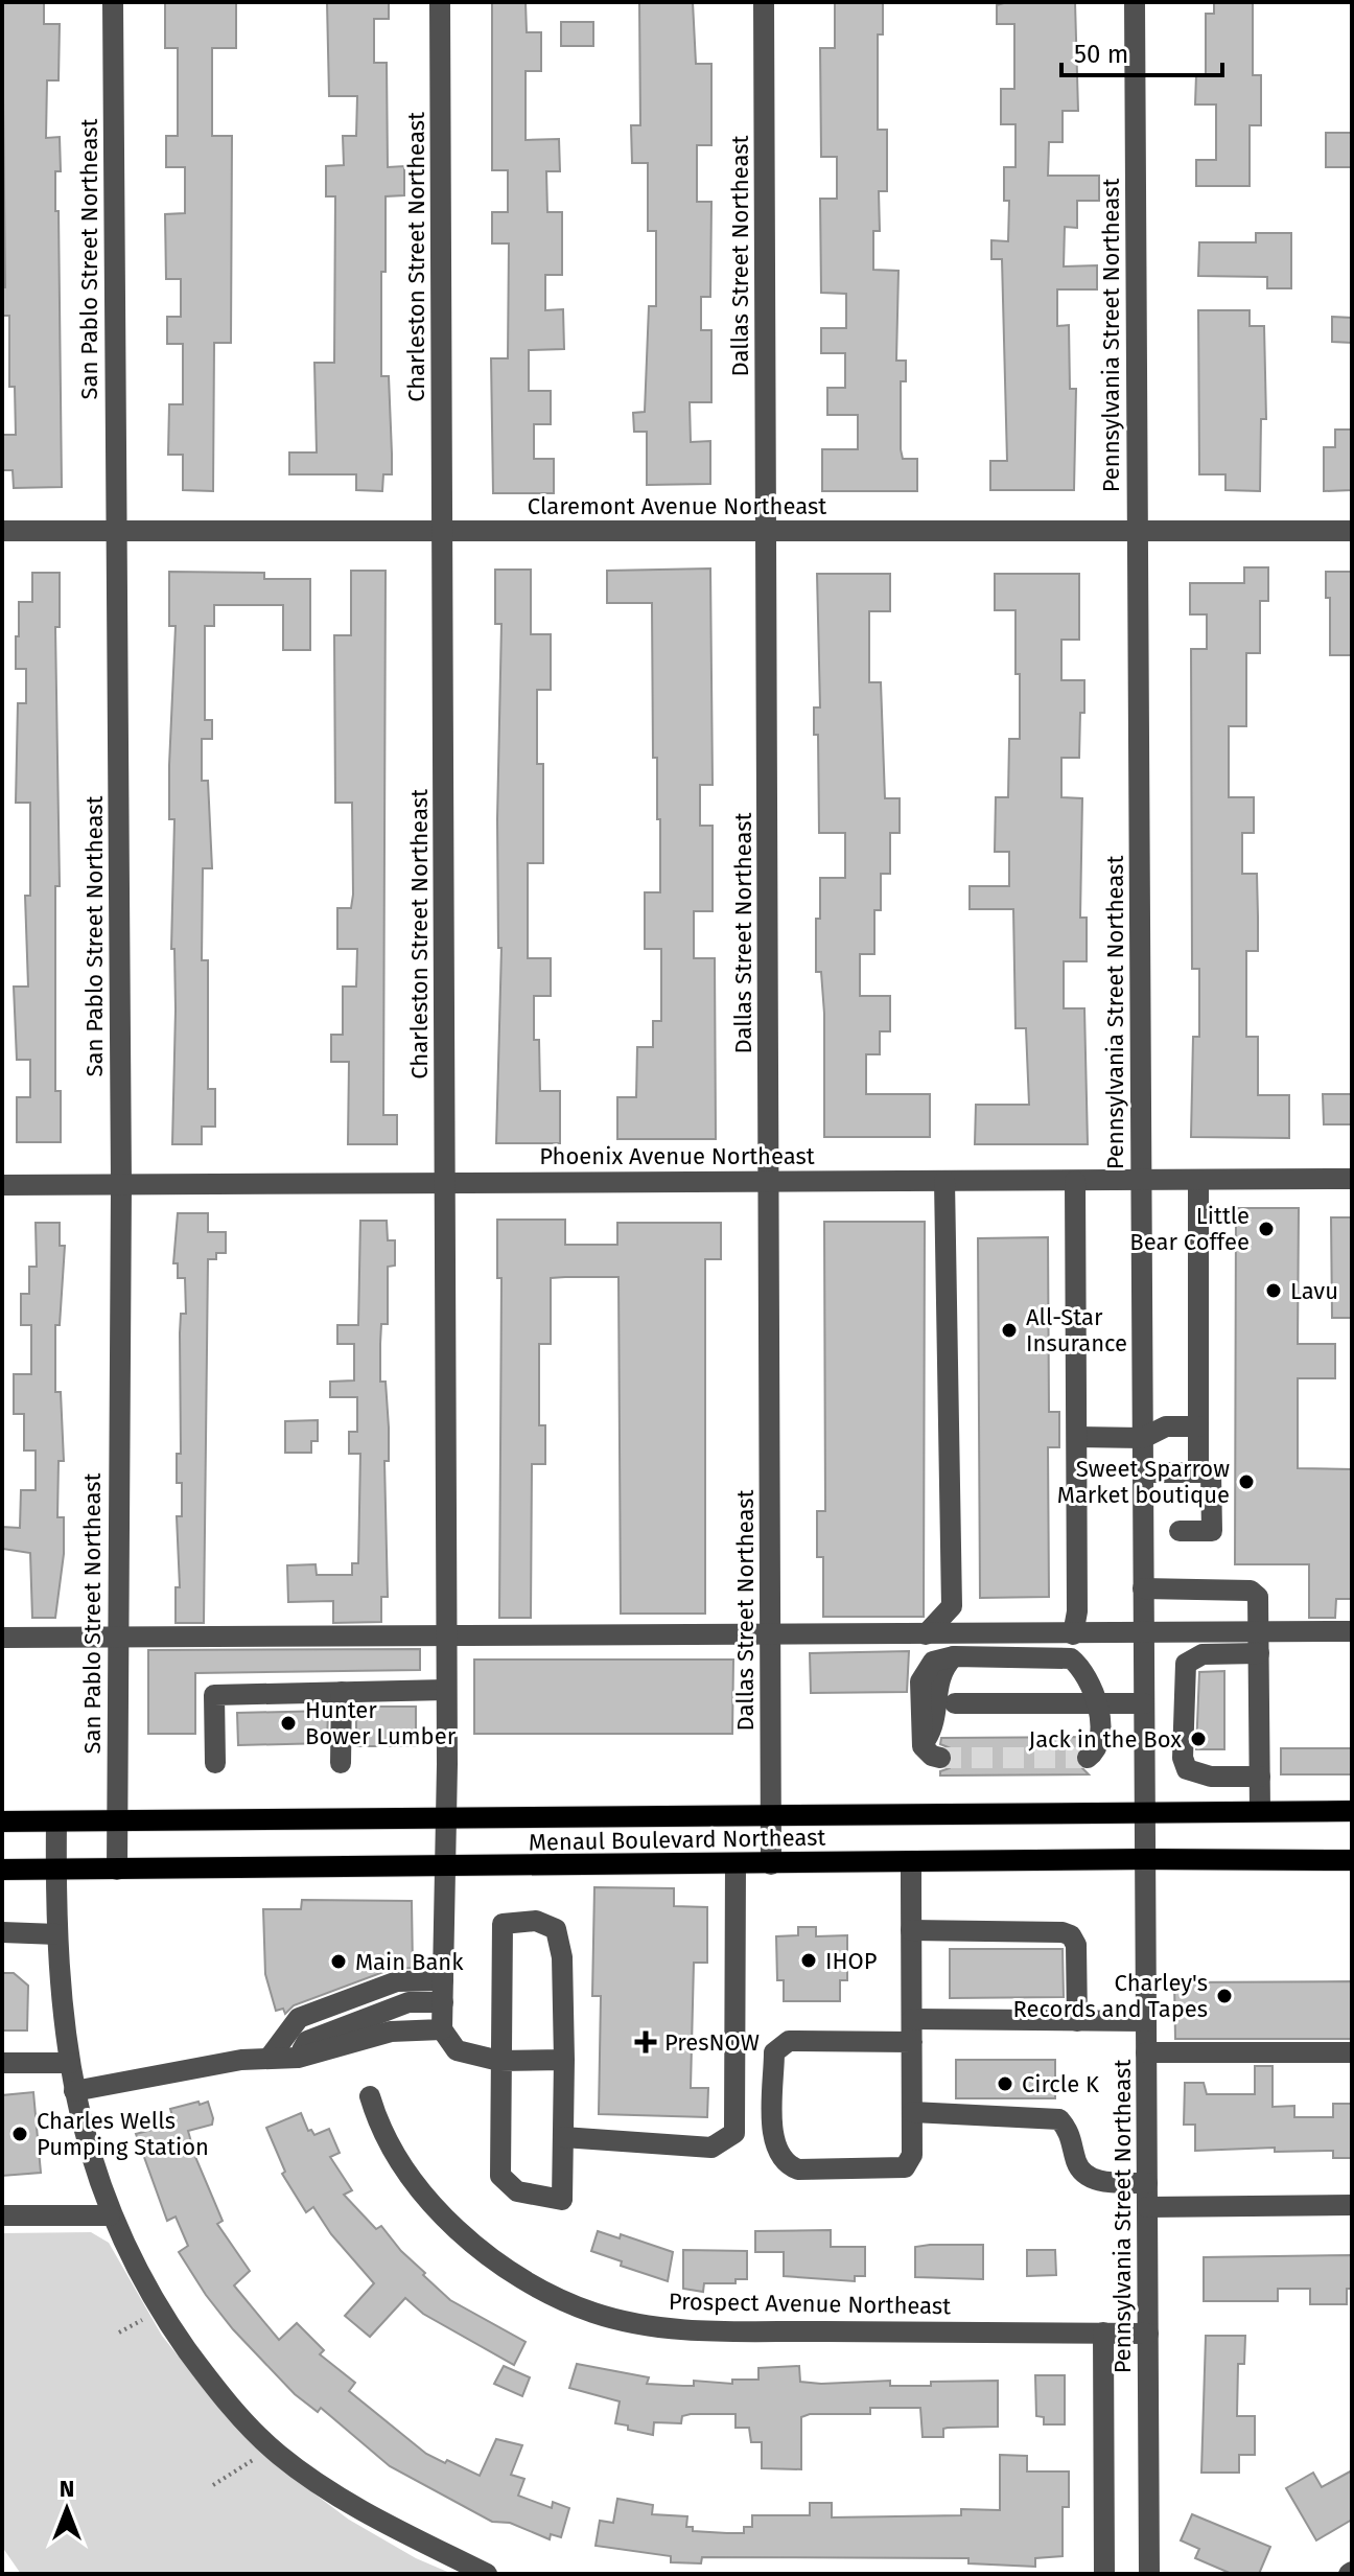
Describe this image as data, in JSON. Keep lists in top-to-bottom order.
{
  "streets": {
    "main road": ["Menaul Boulevard Northeast"],
    "street": [
      "Dallas Street Northeast",
      "Charleston Street Northeast",
      "San Pablo Street Northeast",
      "Pennsylvania Street Northeast",
      "Claremont Avenue Northeast",
      "Phoenix Avenue Northeast",
      "Prospect Avenue Northeast"
    ]
  },
  "crossings": [
    ["Dallas Street Northeast", "Claremont Avenue Northeast"],
    ["Dallas Street Northeast", "Phoenix Avenue Northeast"],
    ["Dallas Street Northeast", "Menaul Boulevard Northeast"],
    ["Charleston Street Northeast", "Claremont Avenue Northeast"],
    ["Charleston Street Northeast", "Phoenix Avenue Northeast"],
    ["Charleston Street Northeast", "Menaul Boulevard Northeast"],
    ["San Pablo Street Northeast", "Claremont Avenue Northeast"],
    ["San Pablo Street Northeast", "Phoenix Avenue Northeast"],
    ["San Pablo Street Northeast", "Menaul Boulevard Northeast"],
    ["Pennsylvania Street Northeast", "Claremont Avenue Northeast"],
    ["Pennsylvania Street Northeast", "Phoenix Avenue Northeast"],
    ["Pennsylvania Street Northeast", "Menaul Boulevard Northeast"],
    ["Pennsylvania Street Northeast", "Prospect Avenue Northeast"]
  ],
  "places": {
    "other": [
      "Little Bear Coffee",
      "Lavu",
      "All-Star Insurance",
      "Sweet Sparrow Market boutique",
      "Hunter Bower Lumber",
      "Jack in the Box",
      "IHOP",
      "Main Bank",
      "Charley's Records and Tapes",
      "Circle K",
      "Charles Wells Pumping Station"
    ],
    "health": ["PresNOW"]
  },
  "scale_bar": "50 m",
  "north": "top"
}
